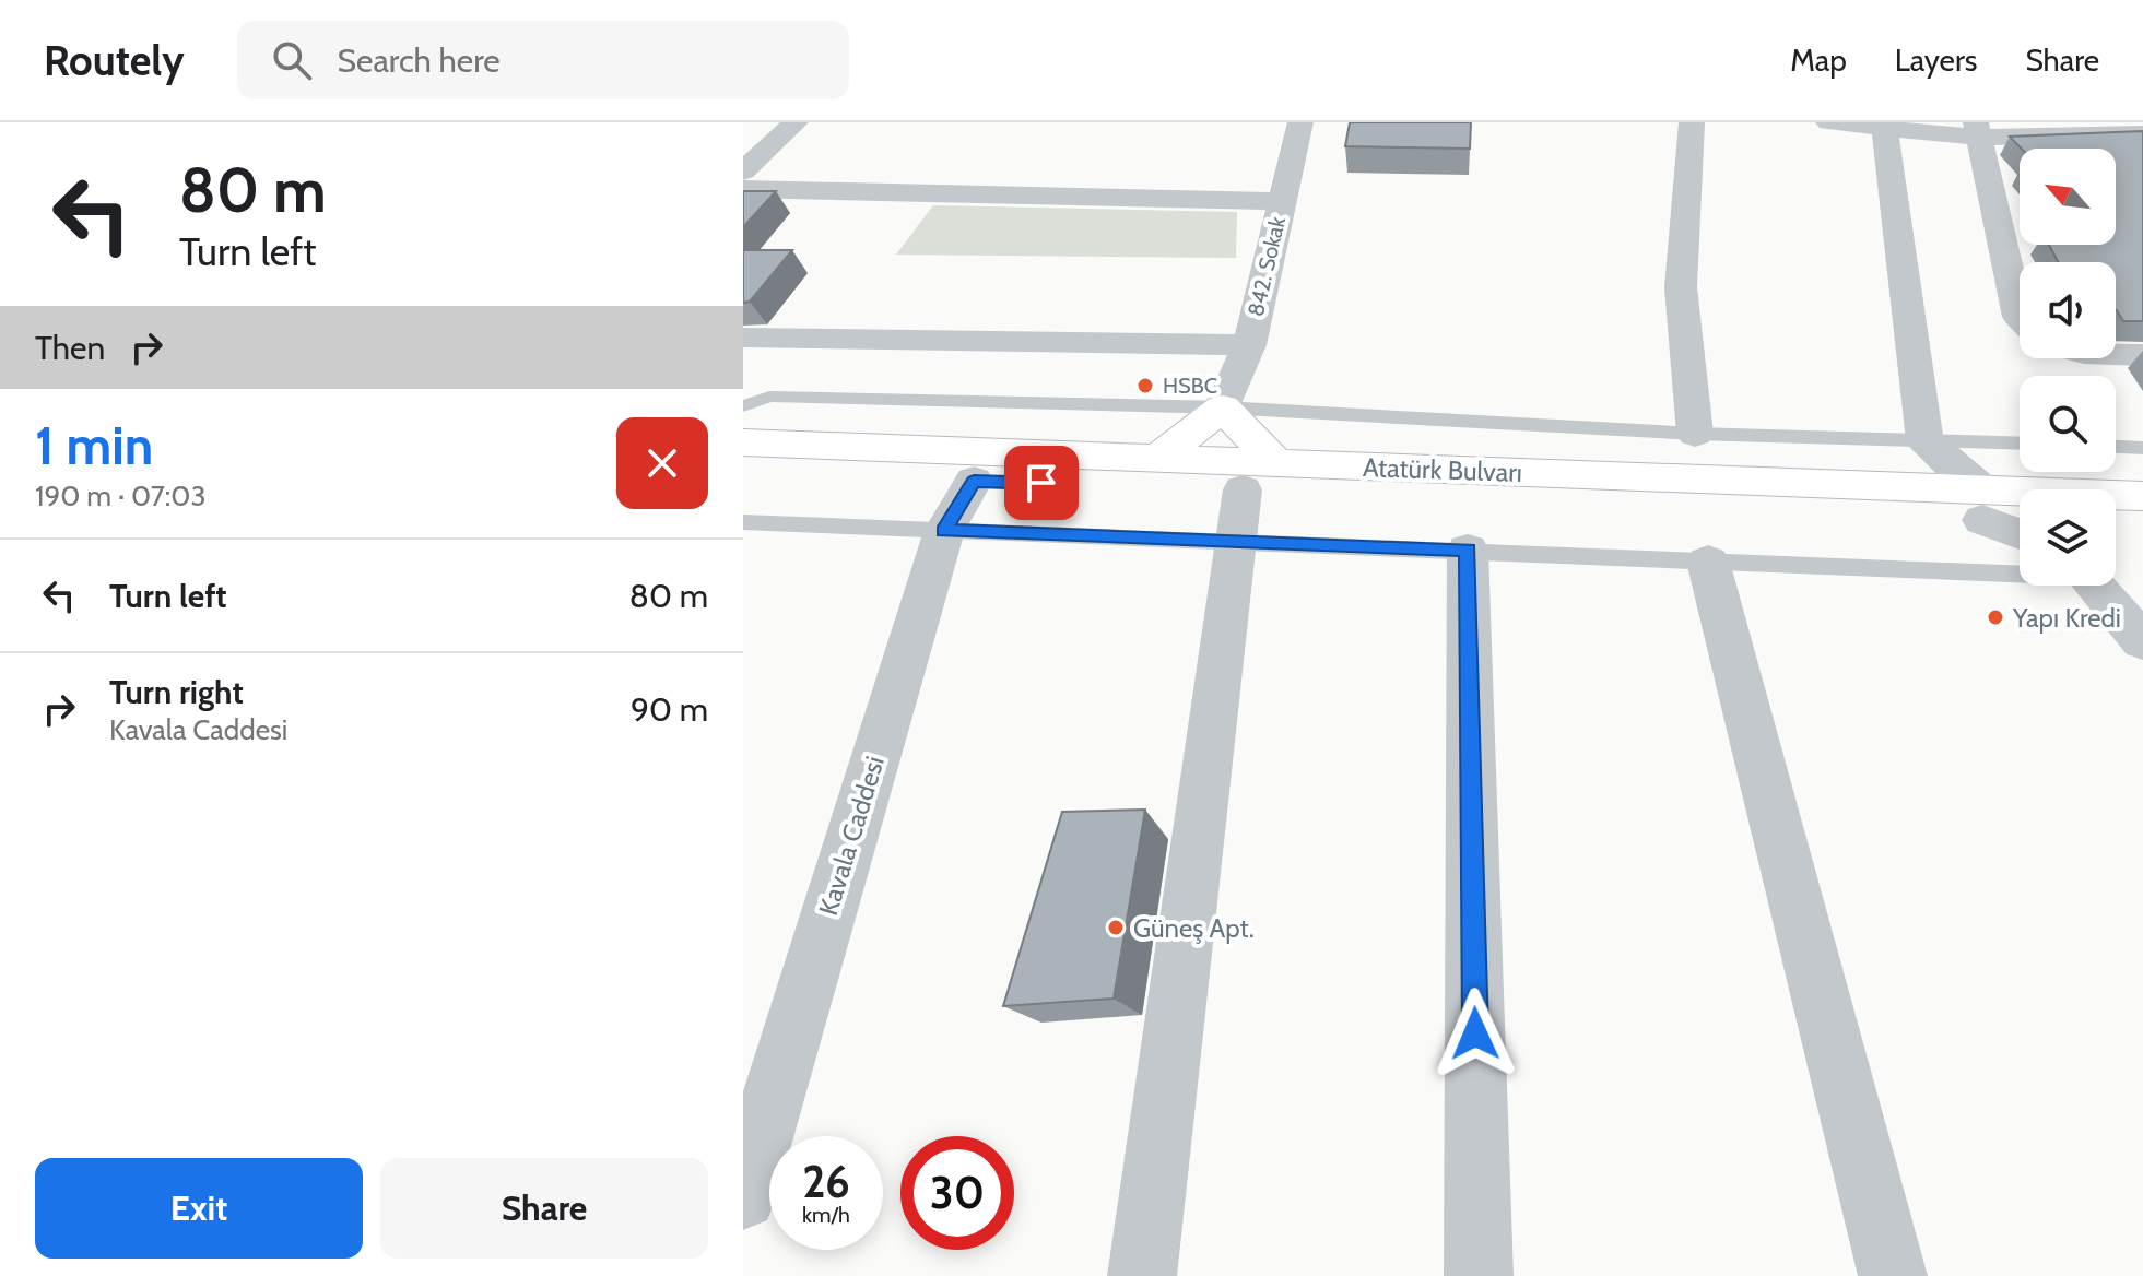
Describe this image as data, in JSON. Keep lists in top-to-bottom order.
{
  "streets": {
    "main road": ["Atatürk Bulvarı"],
    "street": ["842. Sokak", "Kavala Caddesi"]
  },
  "crossings": [
    ["Atatürk Bulvarı", "Kavala Caddesi"]
  ],
  "places": ["HSBC", "Yapı Kredi", "Güneş Apt."],
  "north": "top left",
  "page": {
    "header": "Routely",
    "search": "Search here",
    "nav": ["Map", "Layers", "Share"],
    "turn": ["80 m", "Turn left"],
    "then": "Then",
    "heading": ["1 min", "190 m · 07:03"],
    "list": [
      {
        "name": "Turn left",
        "value": "80 m"
      },
      {
        "name": "Turn right",
        "note": "Kavala Caddesi",
        "value": "90 m"
      }
    ],
    "speed": "26 km/h",
    "limit": "30",
    "buttons": ["Exit", "Share"]
  }
}
